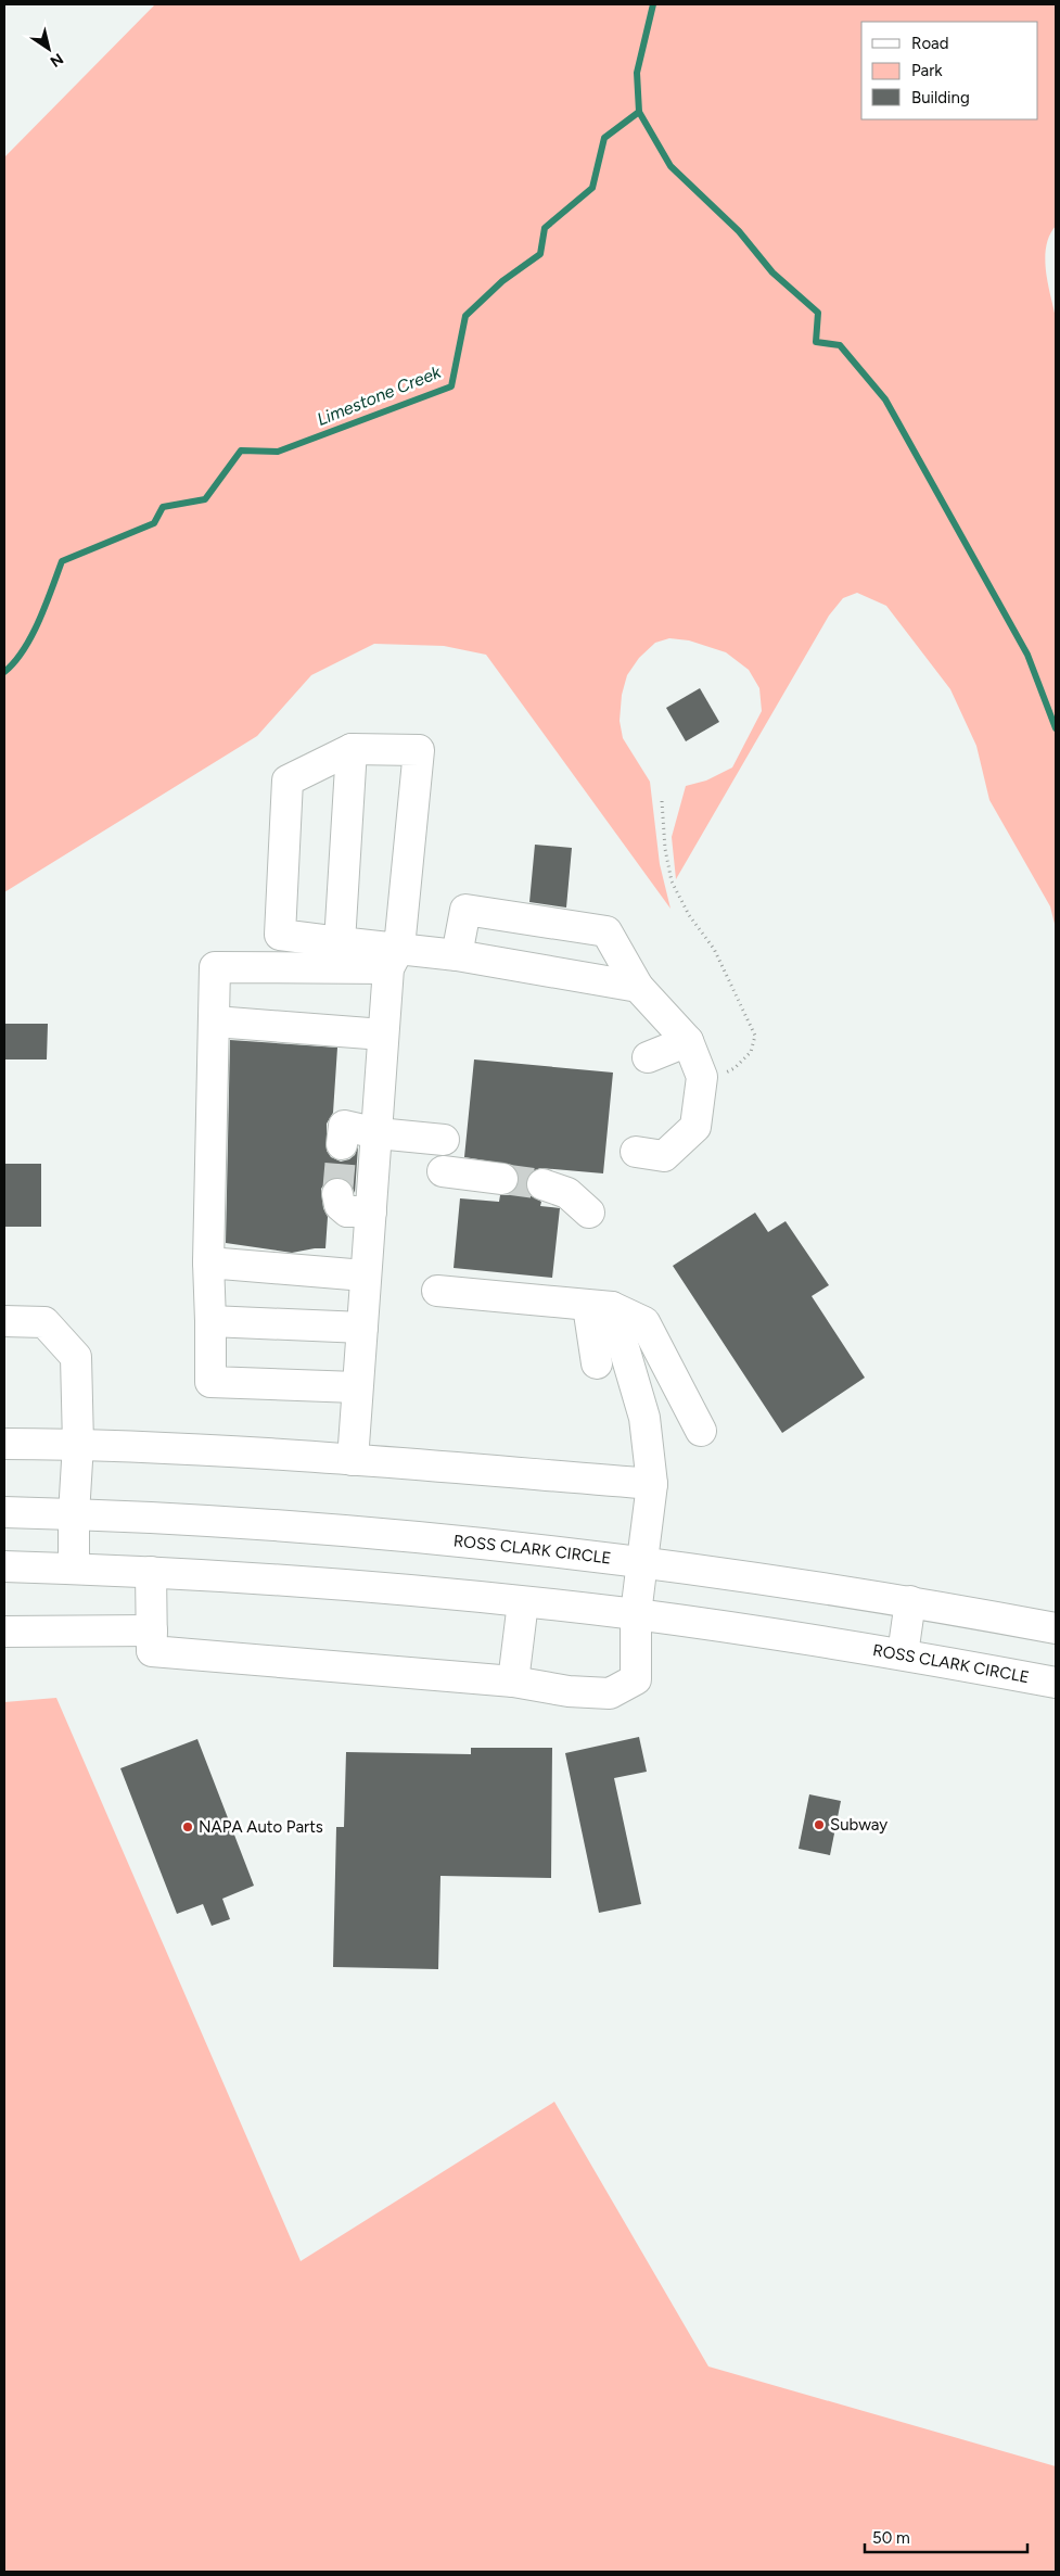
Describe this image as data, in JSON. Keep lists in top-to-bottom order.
{
  "streets": {
    "main road": ["ROSS CLARK CIRCLE"]
  },
  "water": ["Limestone Creek"],
  "places": ["Subway", "NAPA Auto Parts"],
  "legend": ["Road", "Park", "Building"],
  "scale_bar": "50 m",
  "north": "bottom right"
}
